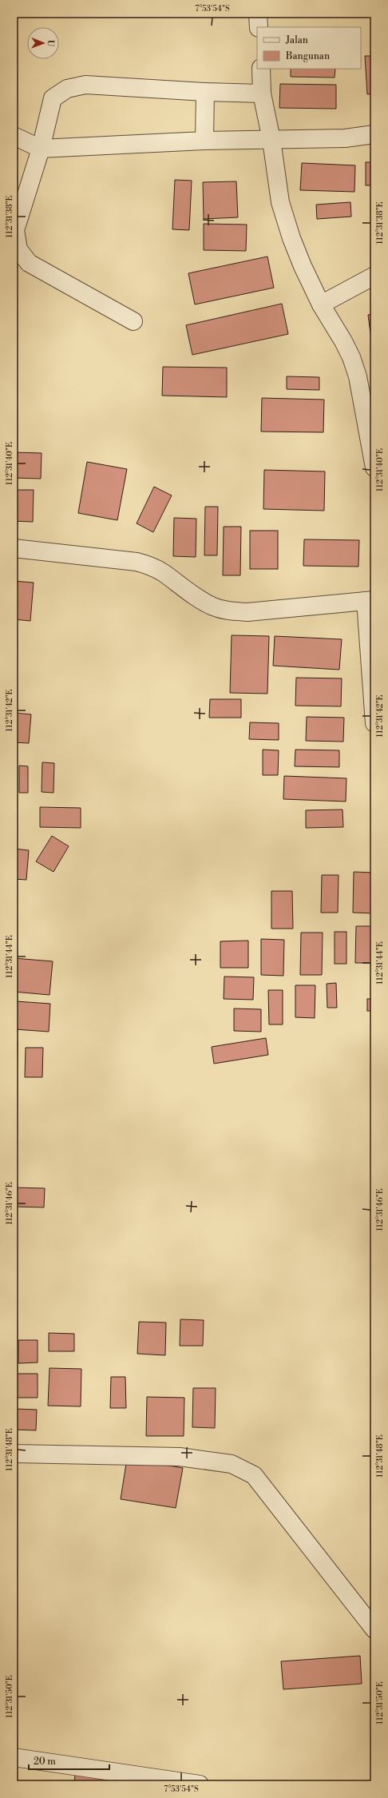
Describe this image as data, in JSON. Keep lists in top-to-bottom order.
{
  "legend": ["Jalan", "Bangunan"],
  "scale_bar": "20 m",
  "north": "right",
  "coordinates": [
    "7°53'54\"S",
    "112°31'38\"E",
    "112°31'40\"E",
    "112°31'42\"E",
    "112°31'44\"E",
    "112°31'46\"E",
    "112°31'48\"E",
    "112°31'50\"E"
  ]
}
